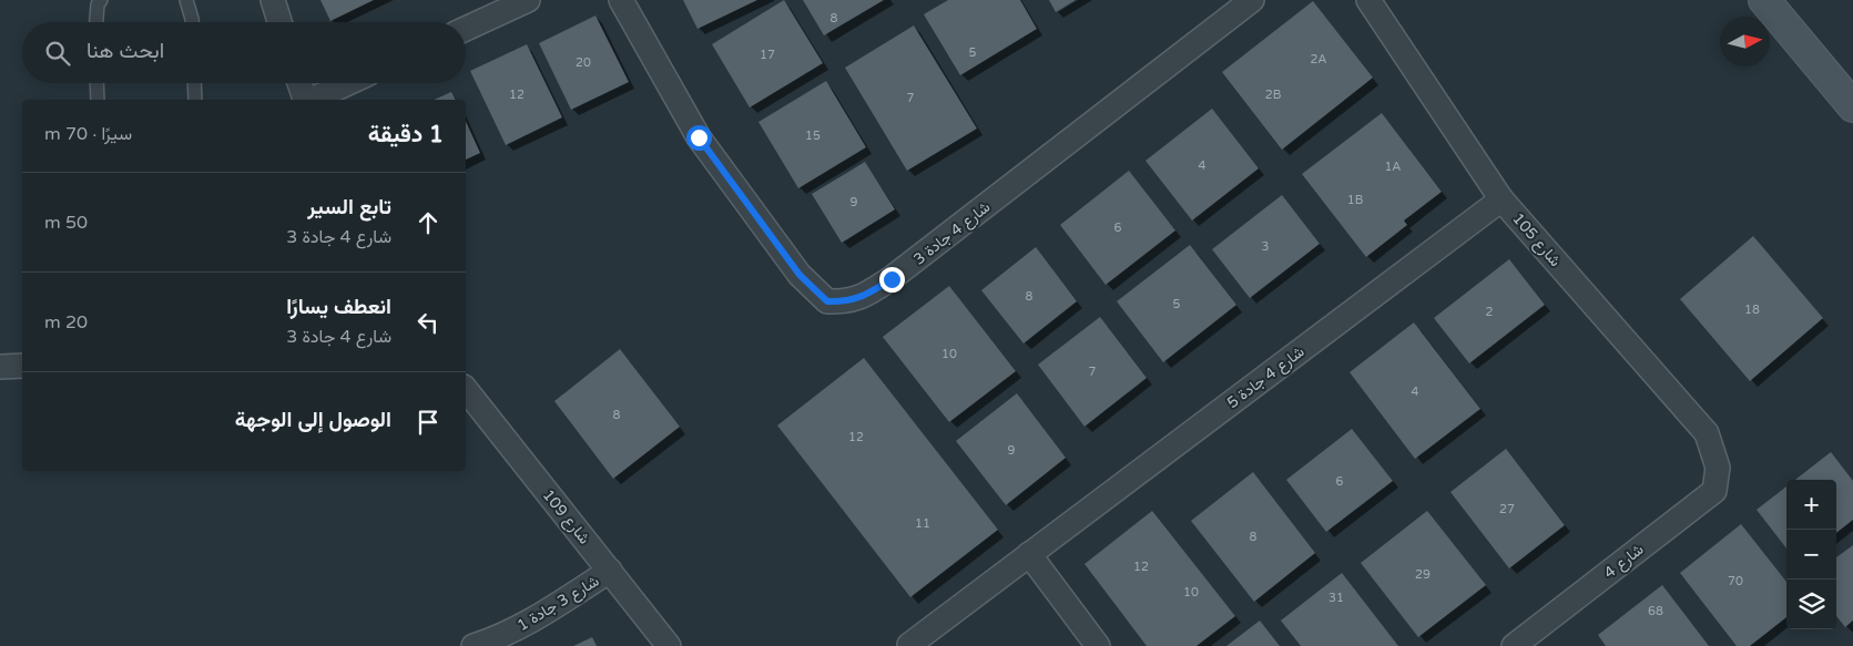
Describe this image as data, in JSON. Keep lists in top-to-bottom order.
{
  "streets": {
    "street": [
      "شارع 4 جادة 3",
      "شارع 105",
      "شارع 4 جادة 5",
      "شارع 109",
      "شارع 4",
      "شارع 3 جادة 1"
    ]
  },
  "crossings": [
    ["شارع 105", "شارع 4 جادة 5"],
    ["شارع 105", "شارع 4"],
    ["شارع 109", "شارع 3 جادة 1"]
  ],
  "house_numbers": [
    "8",
    "5",
    "17",
    "2A",
    "20",
    "12",
    "2B",
    "7",
    "15",
    "4",
    "1A",
    "1B",
    "9",
    "6",
    "3",
    "8",
    "5",
    "18",
    "2",
    "10",
    "7",
    "4",
    "8",
    "12",
    "9",
    "6",
    "27",
    "11",
    "8",
    "12",
    "29",
    "70",
    "10",
    "31",
    "68"
  ],
  "north": "right",
  "page": {
    "search": "ابحث هنا",
    "heading": ["1 دقيقة", "سيرًا · 70 m"],
    "list": [
      ["تابع السير", "شارع 4 جادة 3", "50 m"],
      ["انعطف يسارًا", "شارع 4 جادة 3", "20 m"],
      "الوصول إلى الوجهة"
    ],
    "map_buttons": ["+", "−"]
  }
}
